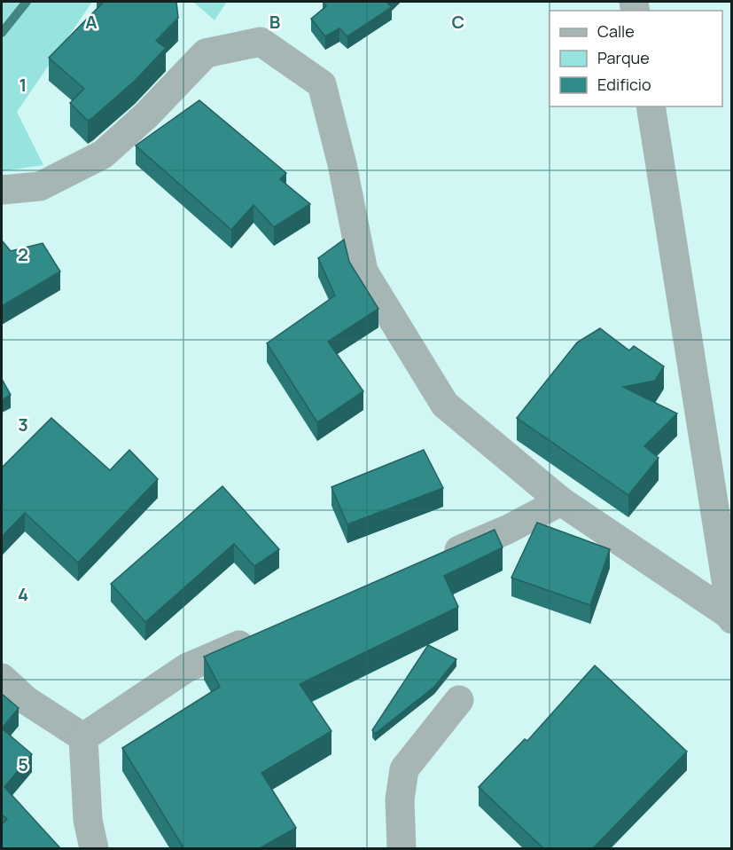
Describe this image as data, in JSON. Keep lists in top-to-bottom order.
{
  "legend": ["Calle", "Parque", "Edificio"],
  "grid": {
    "columns": ["A", "B", "C"],
    "rows": [
      "1",
      "2",
      "3",
      "4",
      "5"
    ]
  }
}
